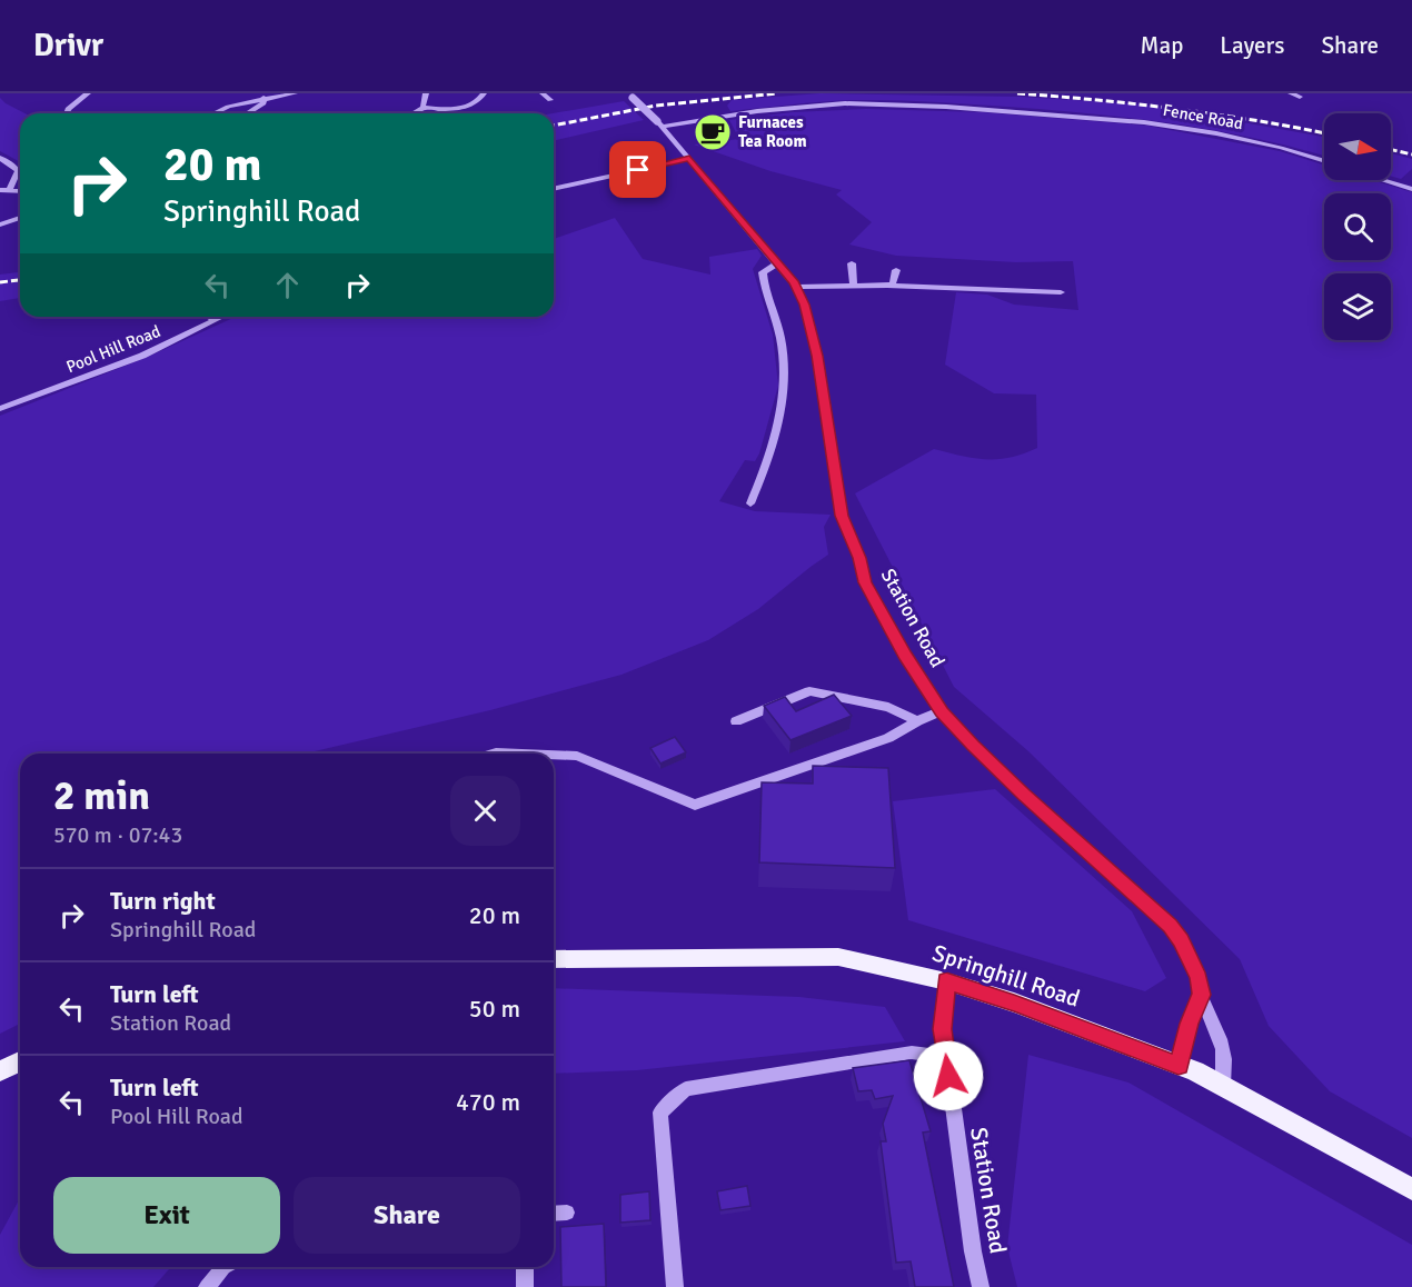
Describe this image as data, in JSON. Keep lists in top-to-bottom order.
{
  "streets": {
    "main road": ["Springhill Road"],
    "street": ["Fence Road", "Pool Hill Road", "Station Road"]
  },
  "crossings": [
    ["Fence Road", "Station Road"],
    ["Station Road", "Springhill Road"]
  ],
  "places": {
    "cafe": ["Furnaces Tea Room"]
  },
  "north": "right",
  "page": {
    "header": "Drivr",
    "nav": ["Map", "Layers", "Share"],
    "turn": ["20 m", "Springhill Road"],
    "heading": ["2 min", "570 m · 07:43"],
    "list": [
      {
        "name": "Turn right",
        "note": "Springhill Road",
        "value": "20 m"
      },
      {
        "name": "Turn left",
        "note": "Station Road",
        "value": "50 m"
      },
      {
        "name": "Turn left",
        "note": "Pool Hill Road",
        "value": "470 m"
      }
    ],
    "buttons": ["Exit", "Share"]
  }
}
